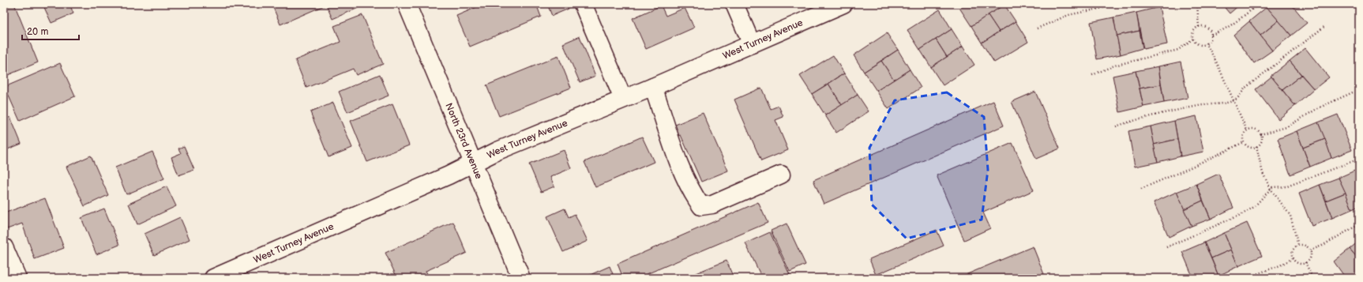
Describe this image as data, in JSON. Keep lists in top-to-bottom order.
{
  "streets": {
    "street": ["West Turney Avenue", "North 23rd Avenue"]
  },
  "crossings": [
    ["West Turney Avenue", "North 23rd Avenue"]
  ],
  "scale_bar": "20 m"
}
